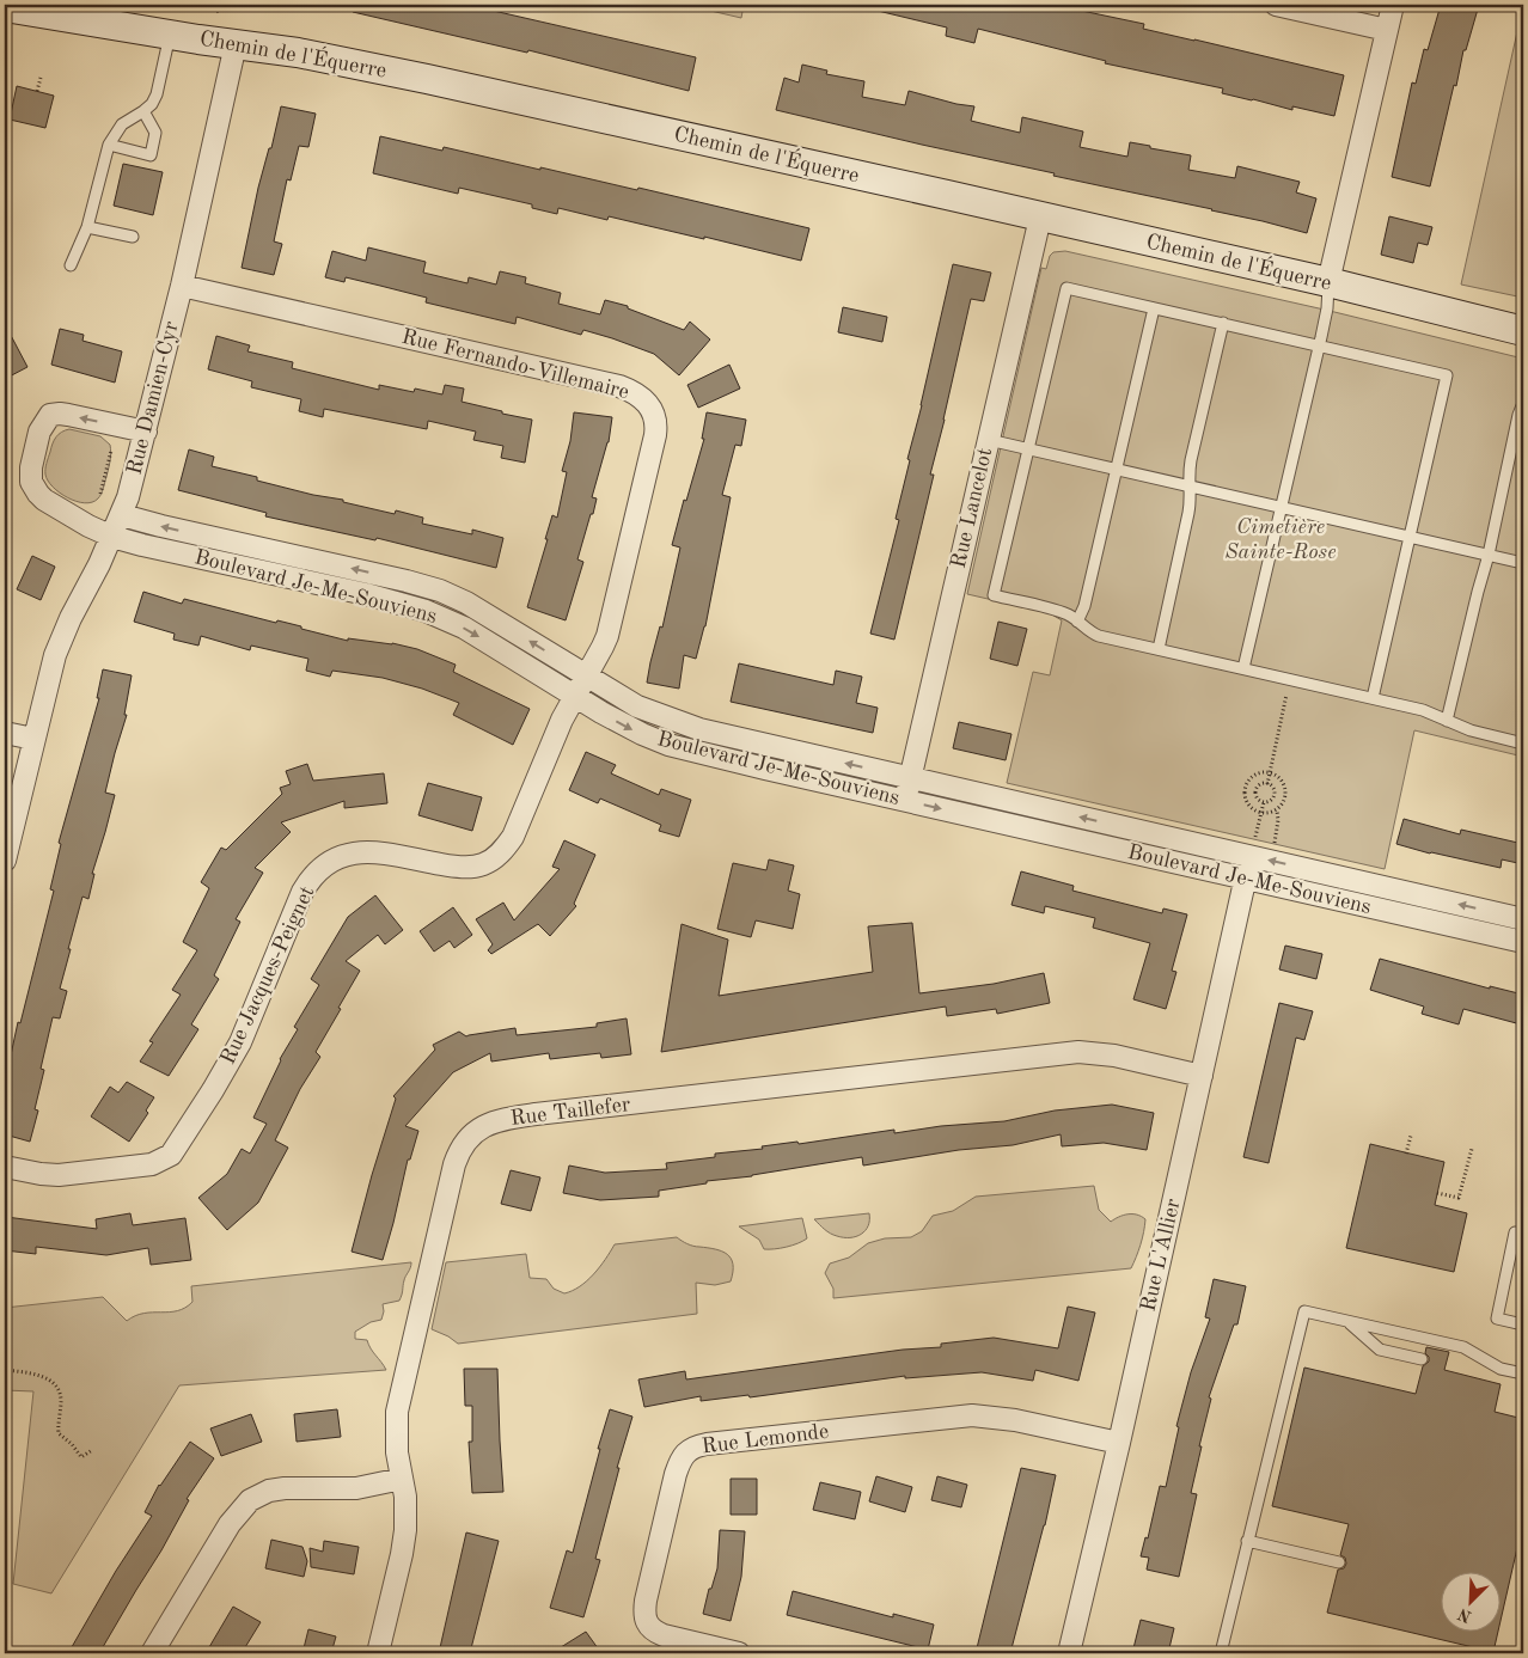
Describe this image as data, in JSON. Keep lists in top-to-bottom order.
{
  "streets": {
    "street": [
      "Chemin de l'Équerre",
      "Rue Fernando-Villemaire",
      "Rue Damien-Cyr",
      "Rue Lancelot",
      "Boulevard Je-Me-Souviens",
      "Rue Jacques-Peignet",
      "Rue Taillefer",
      "Rue L'Allier",
      "Rue Lemonde"
    ]
  },
  "crossings": [
    ["Chemin de l'Équerre", "Rue Damien-Cyr"],
    ["Chemin de l'Équerre", "Rue Lancelot"],
    ["Rue Fernando-Villemaire", "Rue Damien-Cyr"],
    ["Rue Fernando-Villemaire", "Boulevard Je-Me-Souviens"],
    ["Rue Fernando-Villemaire", "Rue Jacques-Peignet"],
    ["Rue Damien-Cyr", "Boulevard Je-Me-Souviens"],
    ["Rue Lancelot", "Boulevard Je-Me-Souviens"],
    ["Boulevard Je-Me-Souviens", "Rue Jacques-Peignet"],
    ["Boulevard Je-Me-Souviens", "Rue L'Allier"],
    ["Rue Taillefer", "Rue L'Allier"],
    ["Rue L'Allier", "Rue Lemonde"]
  ],
  "parks": ["Cimetière Sainte-Rose"],
  "north": "bottom left"
}
